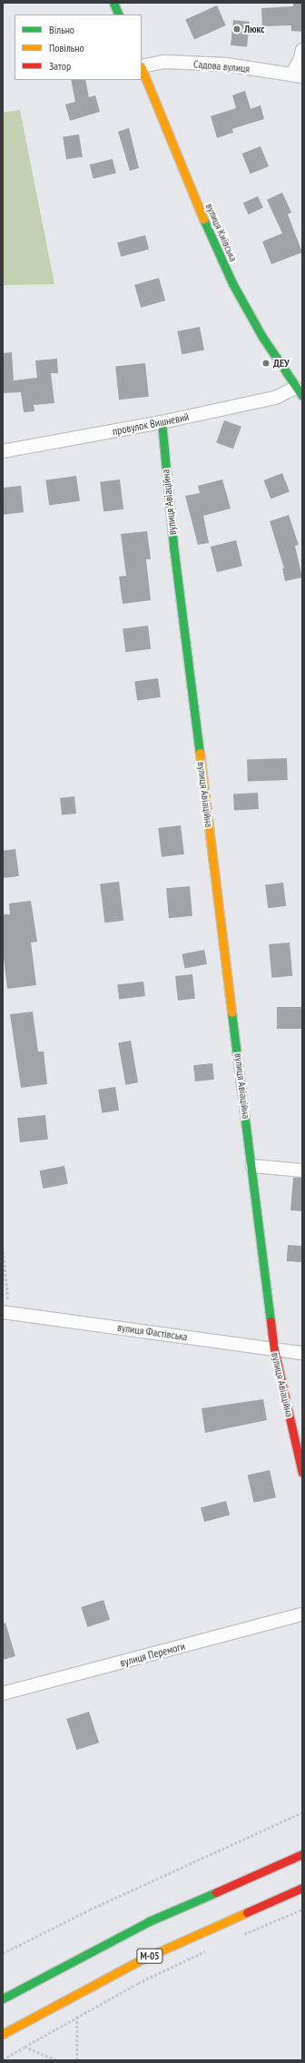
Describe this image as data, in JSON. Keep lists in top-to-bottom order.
{
  "streets": {
    "main road": ["вулиця Київська", "вулиця Авіаційна", "М-05"],
    "street": [
      "Садова вулиця",
      "провулок Вишневий",
      "вулиця Фастівська",
      "вулиця Перемоги"
    ]
  },
  "crossings": [
    ["вулиця Київська", "провулок Вишневий"],
    ["провулок Вишневий", "вулиця Авіаційна"],
    ["вулиця Авіаційна", "вулиця Фастівська"]
  ],
  "places": ["Люкс", "ДЕУ"],
  "legend": ["Вільно", "Повільно", "Затор"]
}
